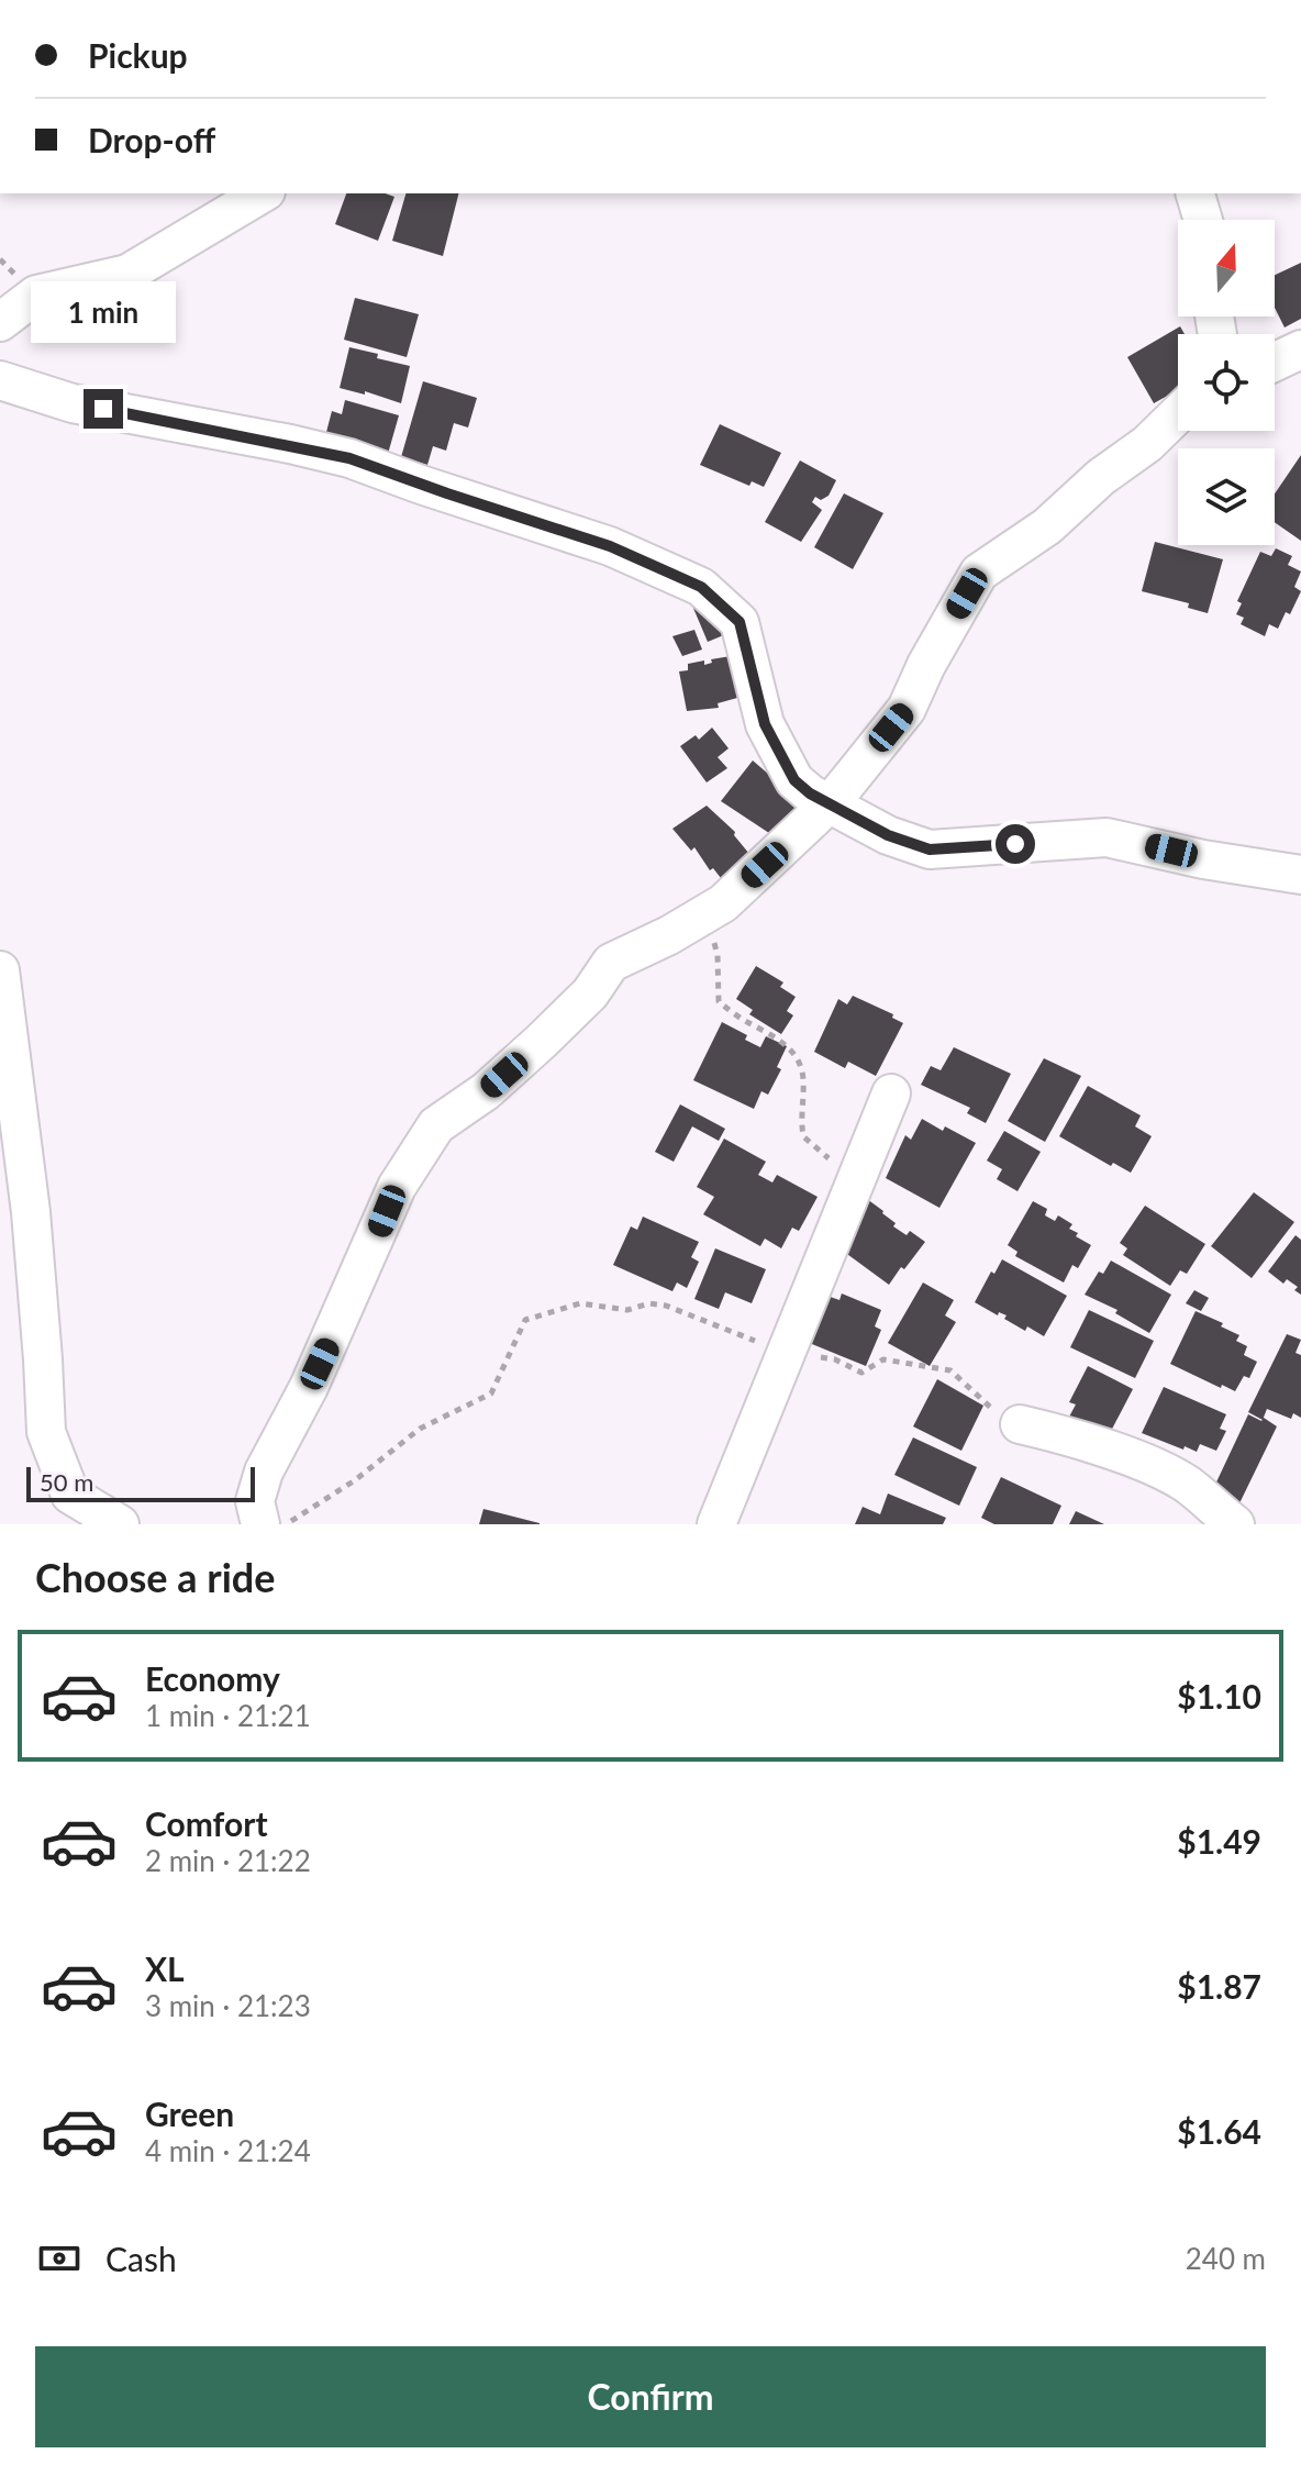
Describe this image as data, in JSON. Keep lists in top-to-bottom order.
{
  "scale_bar": "50 m",
  "north": "top",
  "page": {
    "banner": ["Pickup", "Drop-off"],
    "bubble": "1 min",
    "scale": "50 m",
    "heading": "Choose a ride",
    "list": [
      {
        "name": "Economy",
        "note": "1 min · 21:21",
        "value": "$1.10"
      },
      {
        "name": "Comfort",
        "note": "2 min · 21:22",
        "value": "$1.49"
      },
      {
        "name": "XL",
        "note": "3 min · 21:23",
        "value": "$1.87"
      },
      {
        "name": "Green",
        "note": "4 min · 21:24",
        "value": "$1.64"
      }
    ],
    "pay": ["Cash", "240 m"],
    "buttons": "Confirm"
  }
}
